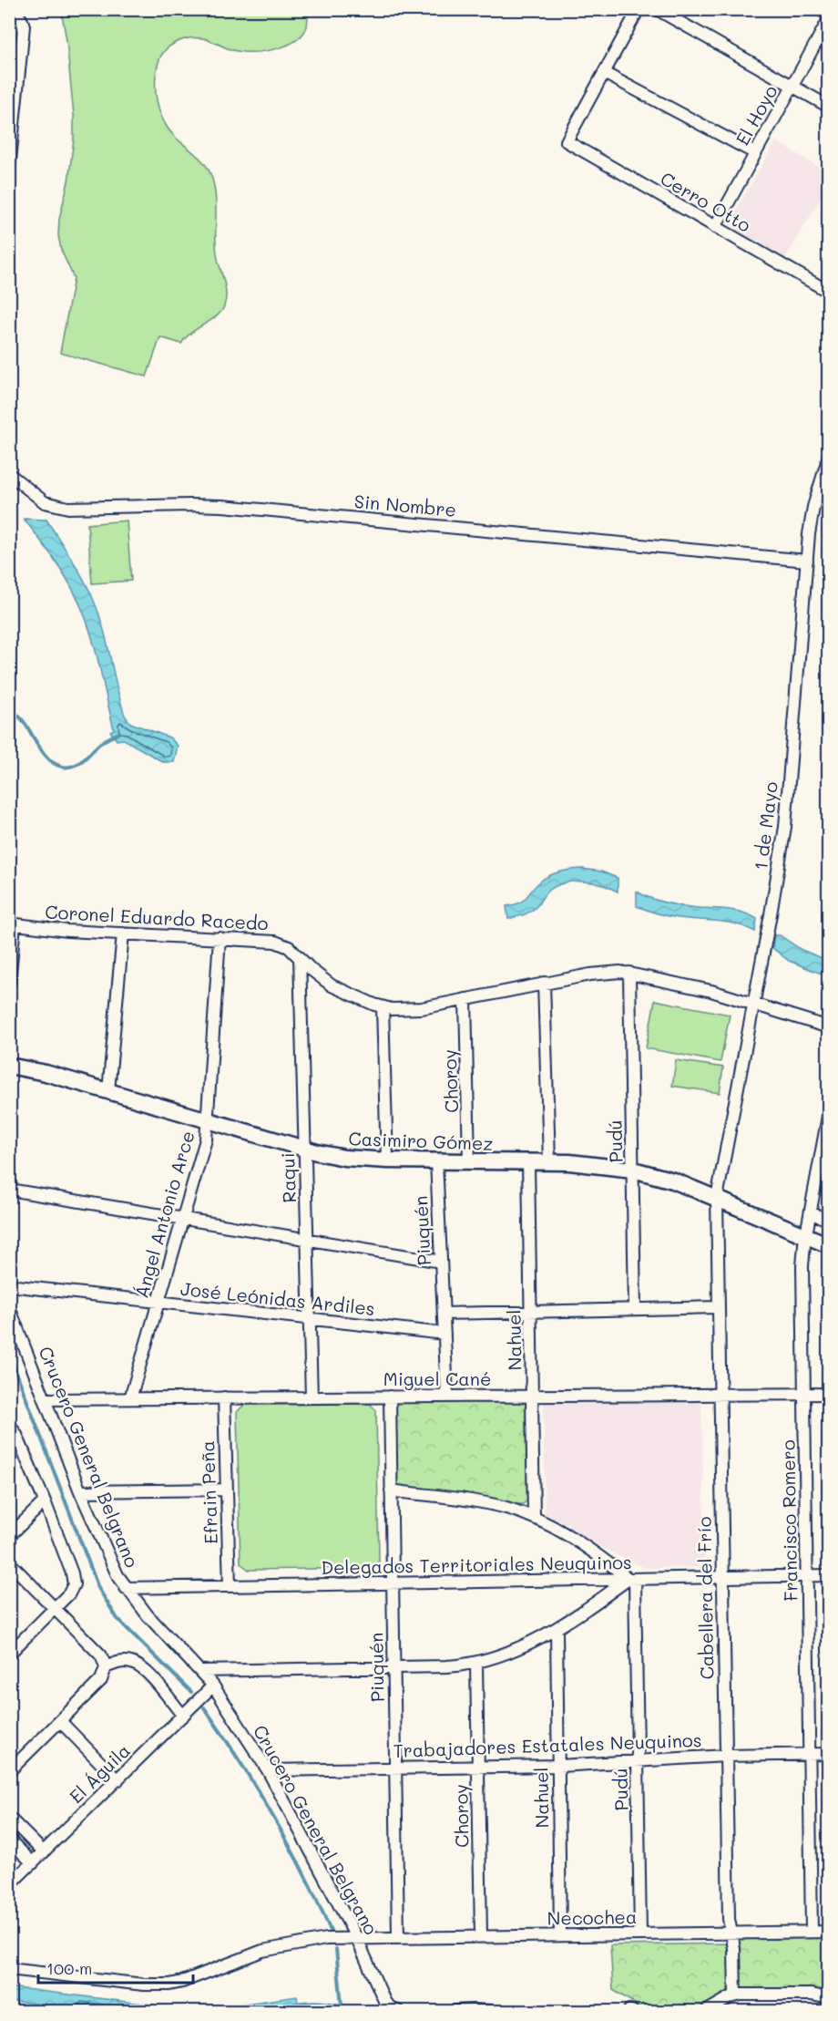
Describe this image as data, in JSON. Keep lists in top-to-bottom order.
{
  "streets": {
    "main road": ["Casimiro Gómez"],
    "street": [
      "El Hoyo",
      "Cerro Otto",
      "Sin Nombre",
      "1 de Mayo",
      "Coronel Eduardo Racedo",
      "Choroy",
      "Pudú",
      "Raqui",
      "Ángel Antonio Arce",
      "Piuquén",
      "José Leónidas Ardiles",
      "Nahuel",
      "Miguel Cané",
      "Crucero General Belgrano",
      "Efrain Peña",
      "Francisco Romero",
      "Delegados Territoriales Neuquinos",
      "Cabellera del Frío",
      "Trabajadores Estatales Neuquinos",
      "El Águila",
      "Necochea"
    ]
  },
  "crossings": [
    ["El Hoyo", "Cerro Otto"],
    ["Sin Nombre", "1 de Mayo"],
    ["1 de Mayo", "Coronel Eduardo Racedo"],
    ["1 de Mayo", "Casimiro Gómez"],
    ["1 de Mayo", "Cabellera del Frío"],
    ["Coronel Eduardo Racedo", "Choroy"],
    ["Coronel Eduardo Racedo", "Pudú"],
    ["Coronel Eduardo Racedo", "Raqui"],
    ["Coronel Eduardo Racedo", "Ángel Antonio Arce"],
    ["Choroy", "Casimiro Gómez"],
    ["Choroy", "Trabajadores Estatales Neuquinos"],
    ["Choroy", "Necochea"],
    ["Casimiro Gómez", "Pudú"],
    ["Casimiro Gómez", "Raqui"],
    ["Casimiro Gómez", "Ángel Antonio Arce"],
    ["Casimiro Gómez", "Piuquén"],
    ["Casimiro Gómez", "Nahuel"],
    ["Casimiro Gómez", "Francisco Romero"],
    ["Casimiro Gómez", "Cabellera del Frío"],
    ["Pudú", "Delegados Territoriales Neuquinos"],
    ["Pudú", "Trabajadores Estatales Neuquinos"],
    ["Pudú", "Necochea"],
    ["Raqui", "José Leónidas Ardiles"],
    ["Raqui", "Miguel Cané"],
    ["Ángel Antonio Arce", "José Leónidas Ardiles"],
    ["Ángel Antonio Arce", "Miguel Cané"],
    ["Piuquén", "José Leónidas Ardiles"],
    ["Piuquén", "Miguel Cané"],
    ["Piuquén", "Delegados Territoriales Neuquinos"],
    ["Piuquén", "Trabajadores Estatales Neuquinos"],
    ["Piuquén", "Necochea"],
    ["Nahuel", "Miguel Cané"],
    ["Nahuel", "Trabajadores Estatales Neuquinos"],
    ["Nahuel", "Necochea"],
    ["Miguel Cané", "Crucero General Belgrano"],
    ["Miguel Cané", "Efrain Peña"],
    ["Miguel Cané", "Francisco Romero"],
    ["Miguel Cané", "Cabellera del Frío"],
    ["Crucero General Belgrano", "Delegados Territoriales Neuquinos"],
    ["Crucero General Belgrano", "Trabajadores Estatales Neuquinos"],
    ["Crucero General Belgrano", "El Águila"],
    ["Crucero General Belgrano", "Necochea"],
    ["Efrain Peña", "Delegados Territoriales Neuquinos"],
    ["Francisco Romero", "Delegados Territoriales Neuquinos"],
    ["Francisco Romero", "Trabajadores Estatales Neuquinos"],
    ["Francisco Romero", "Necochea"],
    ["Delegados Territoriales Neuquinos", "Cabellera del Frío"],
    ["Cabellera del Frío", "Trabajadores Estatales Neuquinos"],
    ["Cabellera del Frío", "Necochea"]
  ],
  "scale_bar": "100 m"
}
